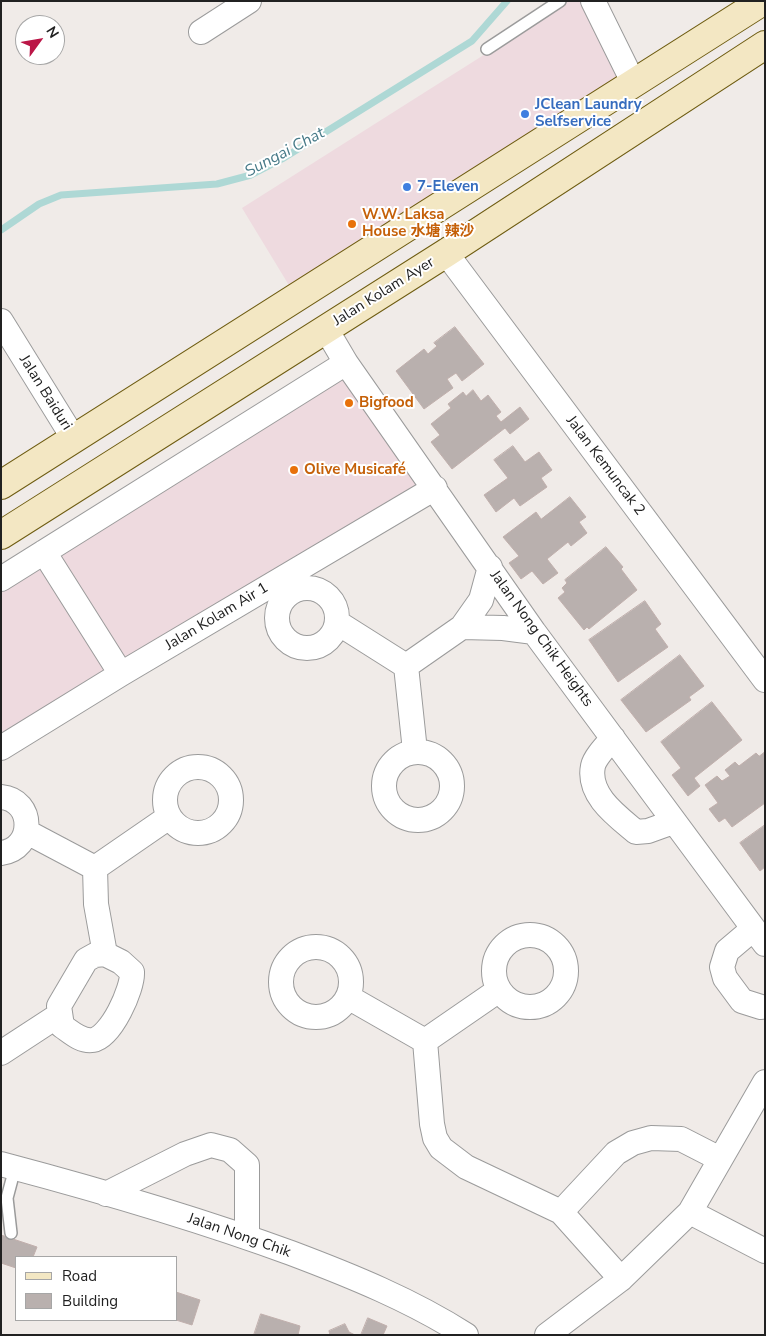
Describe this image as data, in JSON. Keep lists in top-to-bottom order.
{
  "streets": {
    "main road": ["Jalan Kolam Ayer"],
    "street": [
      "Jalan Baiduri",
      "Jalan Kemuncak 2",
      "Jalan Kolam Air 1",
      "Jalan Nong Chik Heights",
      "Jalan Nong Chik"
    ]
  },
  "crossings": [
    ["Jalan Kolam Ayer", "Jalan Kemuncak 2"],
    ["Jalan Kolam Ayer", "Jalan Nong Chik Heights"],
    ["Jalan Kolam Air 1", "Jalan Nong Chik Heights"]
  ],
  "water": ["Sungai Chat"],
  "places": [
    "JClean Laundry Selfservice",
    "7-Eleven",
    "W.W. Laksa House 水塘 辣沙",
    "Bigfood",
    "Olive Musicafé"
  ],
  "legend": ["Road", "Building"],
  "north": "top right"
}
